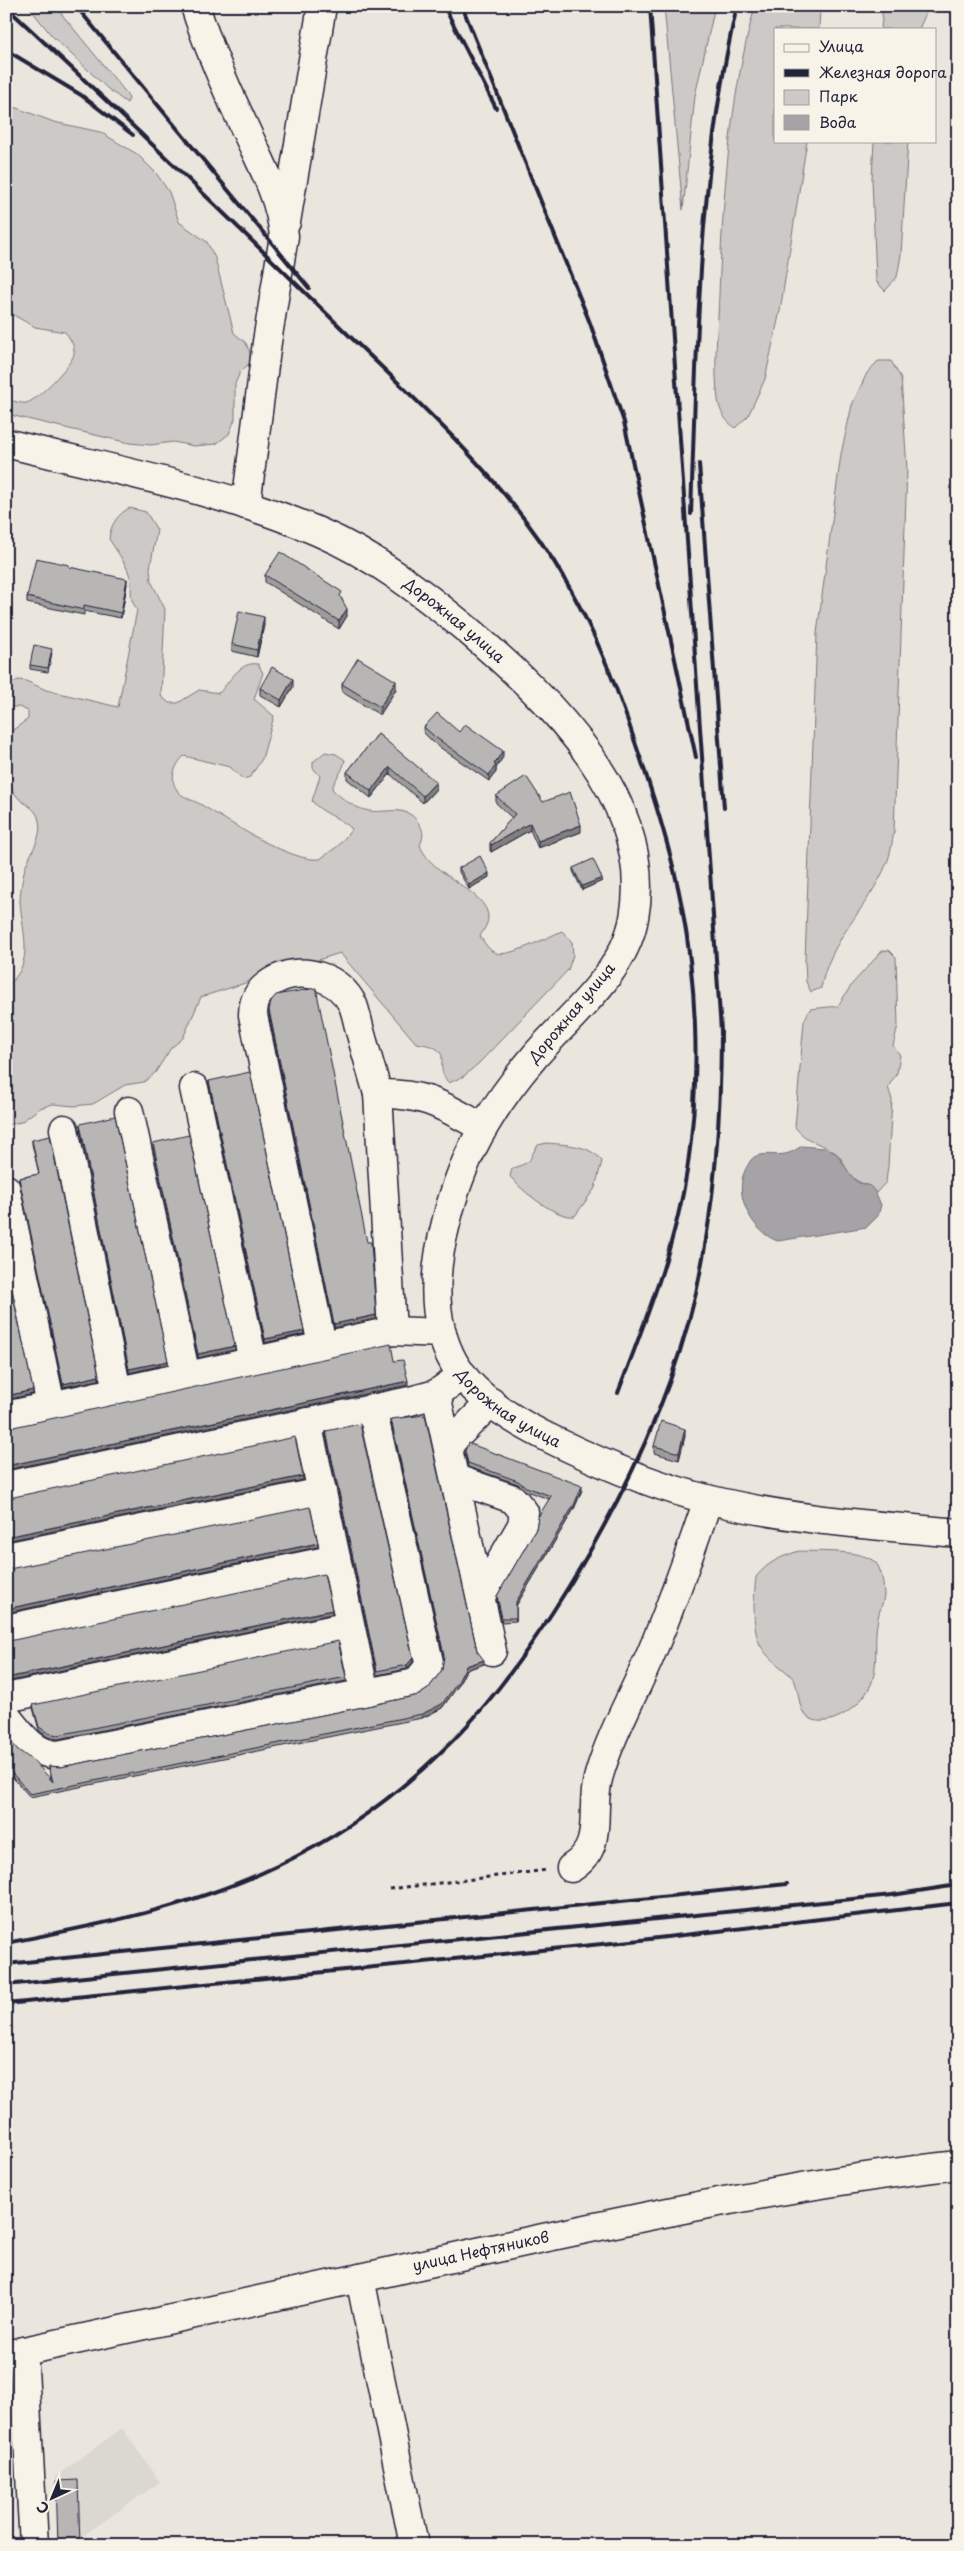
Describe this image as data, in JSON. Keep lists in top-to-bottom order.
{
  "streets": {
    "street": ["Дорожная улица", "улица Нефтяников"]
  },
  "legend": [
    "Улица",
    "Железная дорога",
    "Парк",
    "Вода"
  ],
  "north": "bottom left"
}
